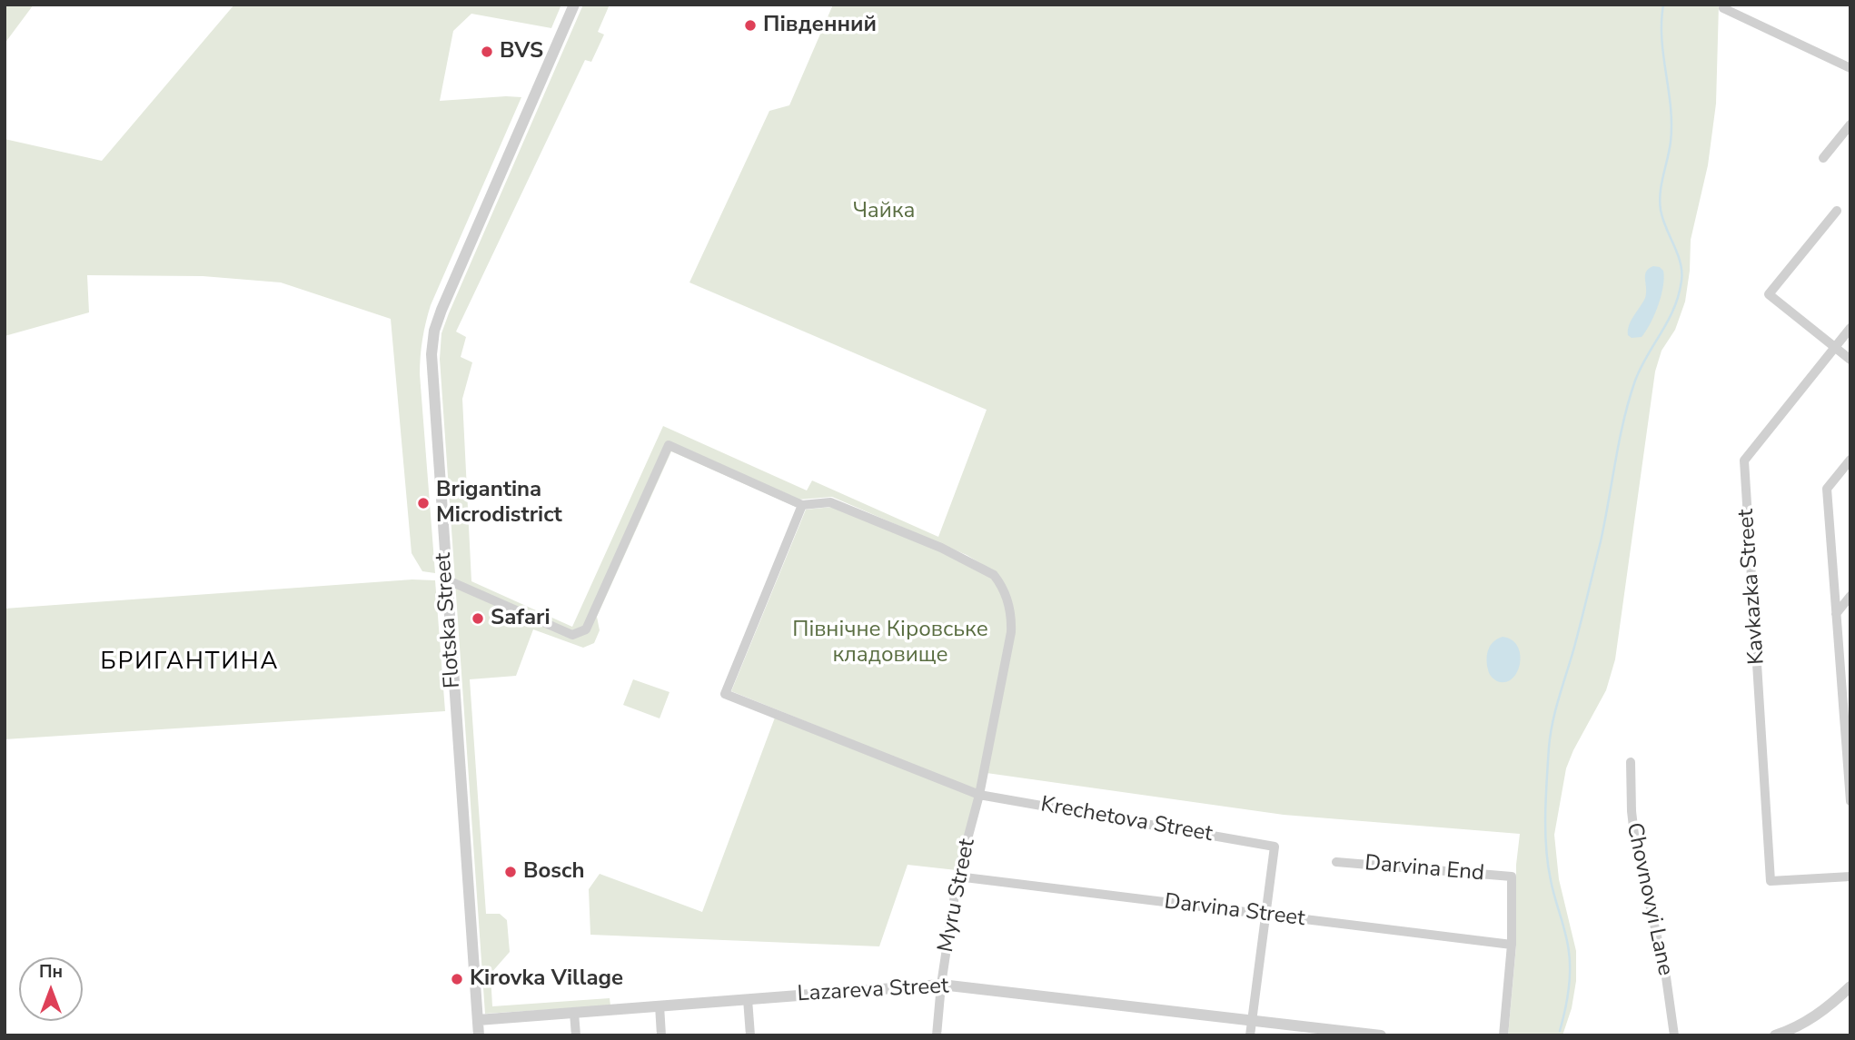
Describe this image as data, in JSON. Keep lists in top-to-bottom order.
{
  "streets": {
    "street": [
      "Kavkazka Street",
      "Flotska Street",
      "Krechetova Street",
      "Darvina End",
      "Myru Street",
      "Chovnovyi Lane",
      "Darvina Street",
      "Lazareva Street"
    ]
  },
  "crossings": [
    ["Flotska Street", "Lazareva Street"],
    ["Krechetova Street", "Myru Street"],
    ["Krechetova Street", "Darvina Street"],
    ["Darvina End", "Darvina Street"],
    ["Myru Street", "Darvina Street"],
    ["Myru Street", "Lazareva Street"]
  ],
  "districts": ["БРИГАНТИНА"],
  "parks": ["Чайка", "Північне Кіровське кладовище"],
  "places": [
    "Південний",
    "BVS",
    "Brigantina Microdistrict",
    "Safari",
    "Bosch",
    "Kirovka Village"
  ],
  "north": "top"
}
